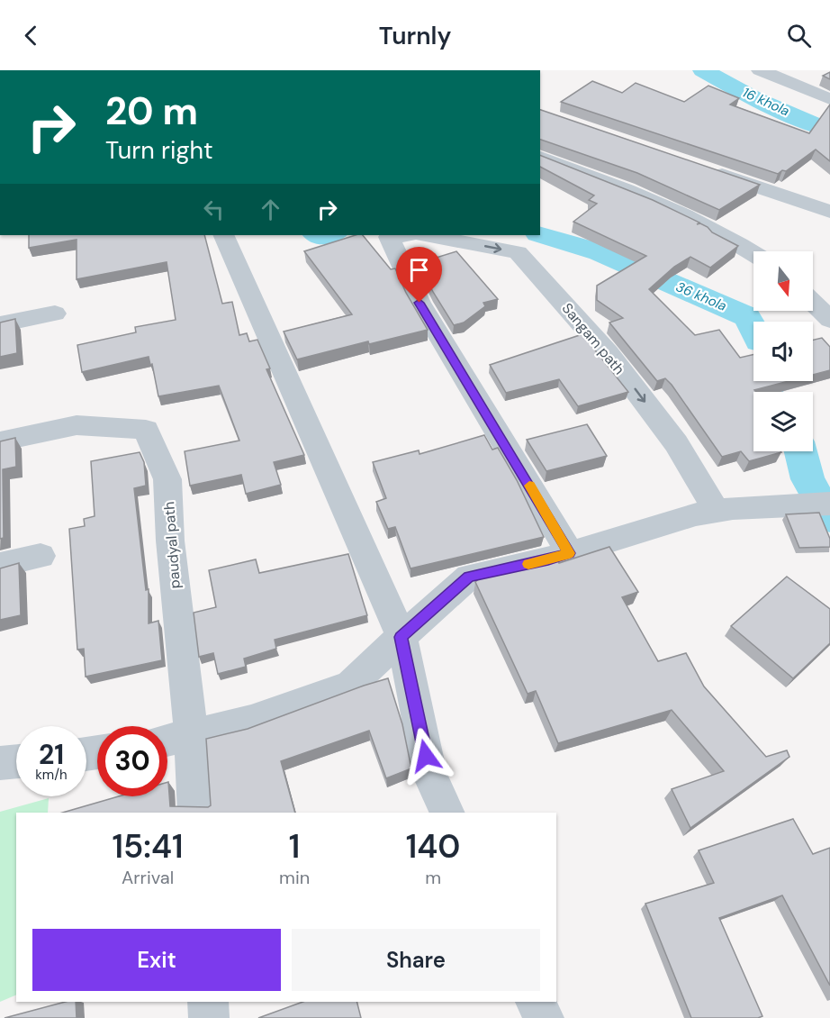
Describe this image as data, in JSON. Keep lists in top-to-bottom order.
{
  "streets": {
    "street": ["Sangam path", "paudyal path"]
  },
  "water": ["16 khola", "36 khola"],
  "north": "bottom",
  "page": {
    "header": "Turnly",
    "turn": ["20 m", "Turn right"],
    "speed": "21 km/h",
    "limit": "30",
    "eta": [
      "15:41",
      "Arrival",
      "1",
      "min",
      "140",
      "m"
    ],
    "buttons": ["Exit", "Share"]
  }
}
